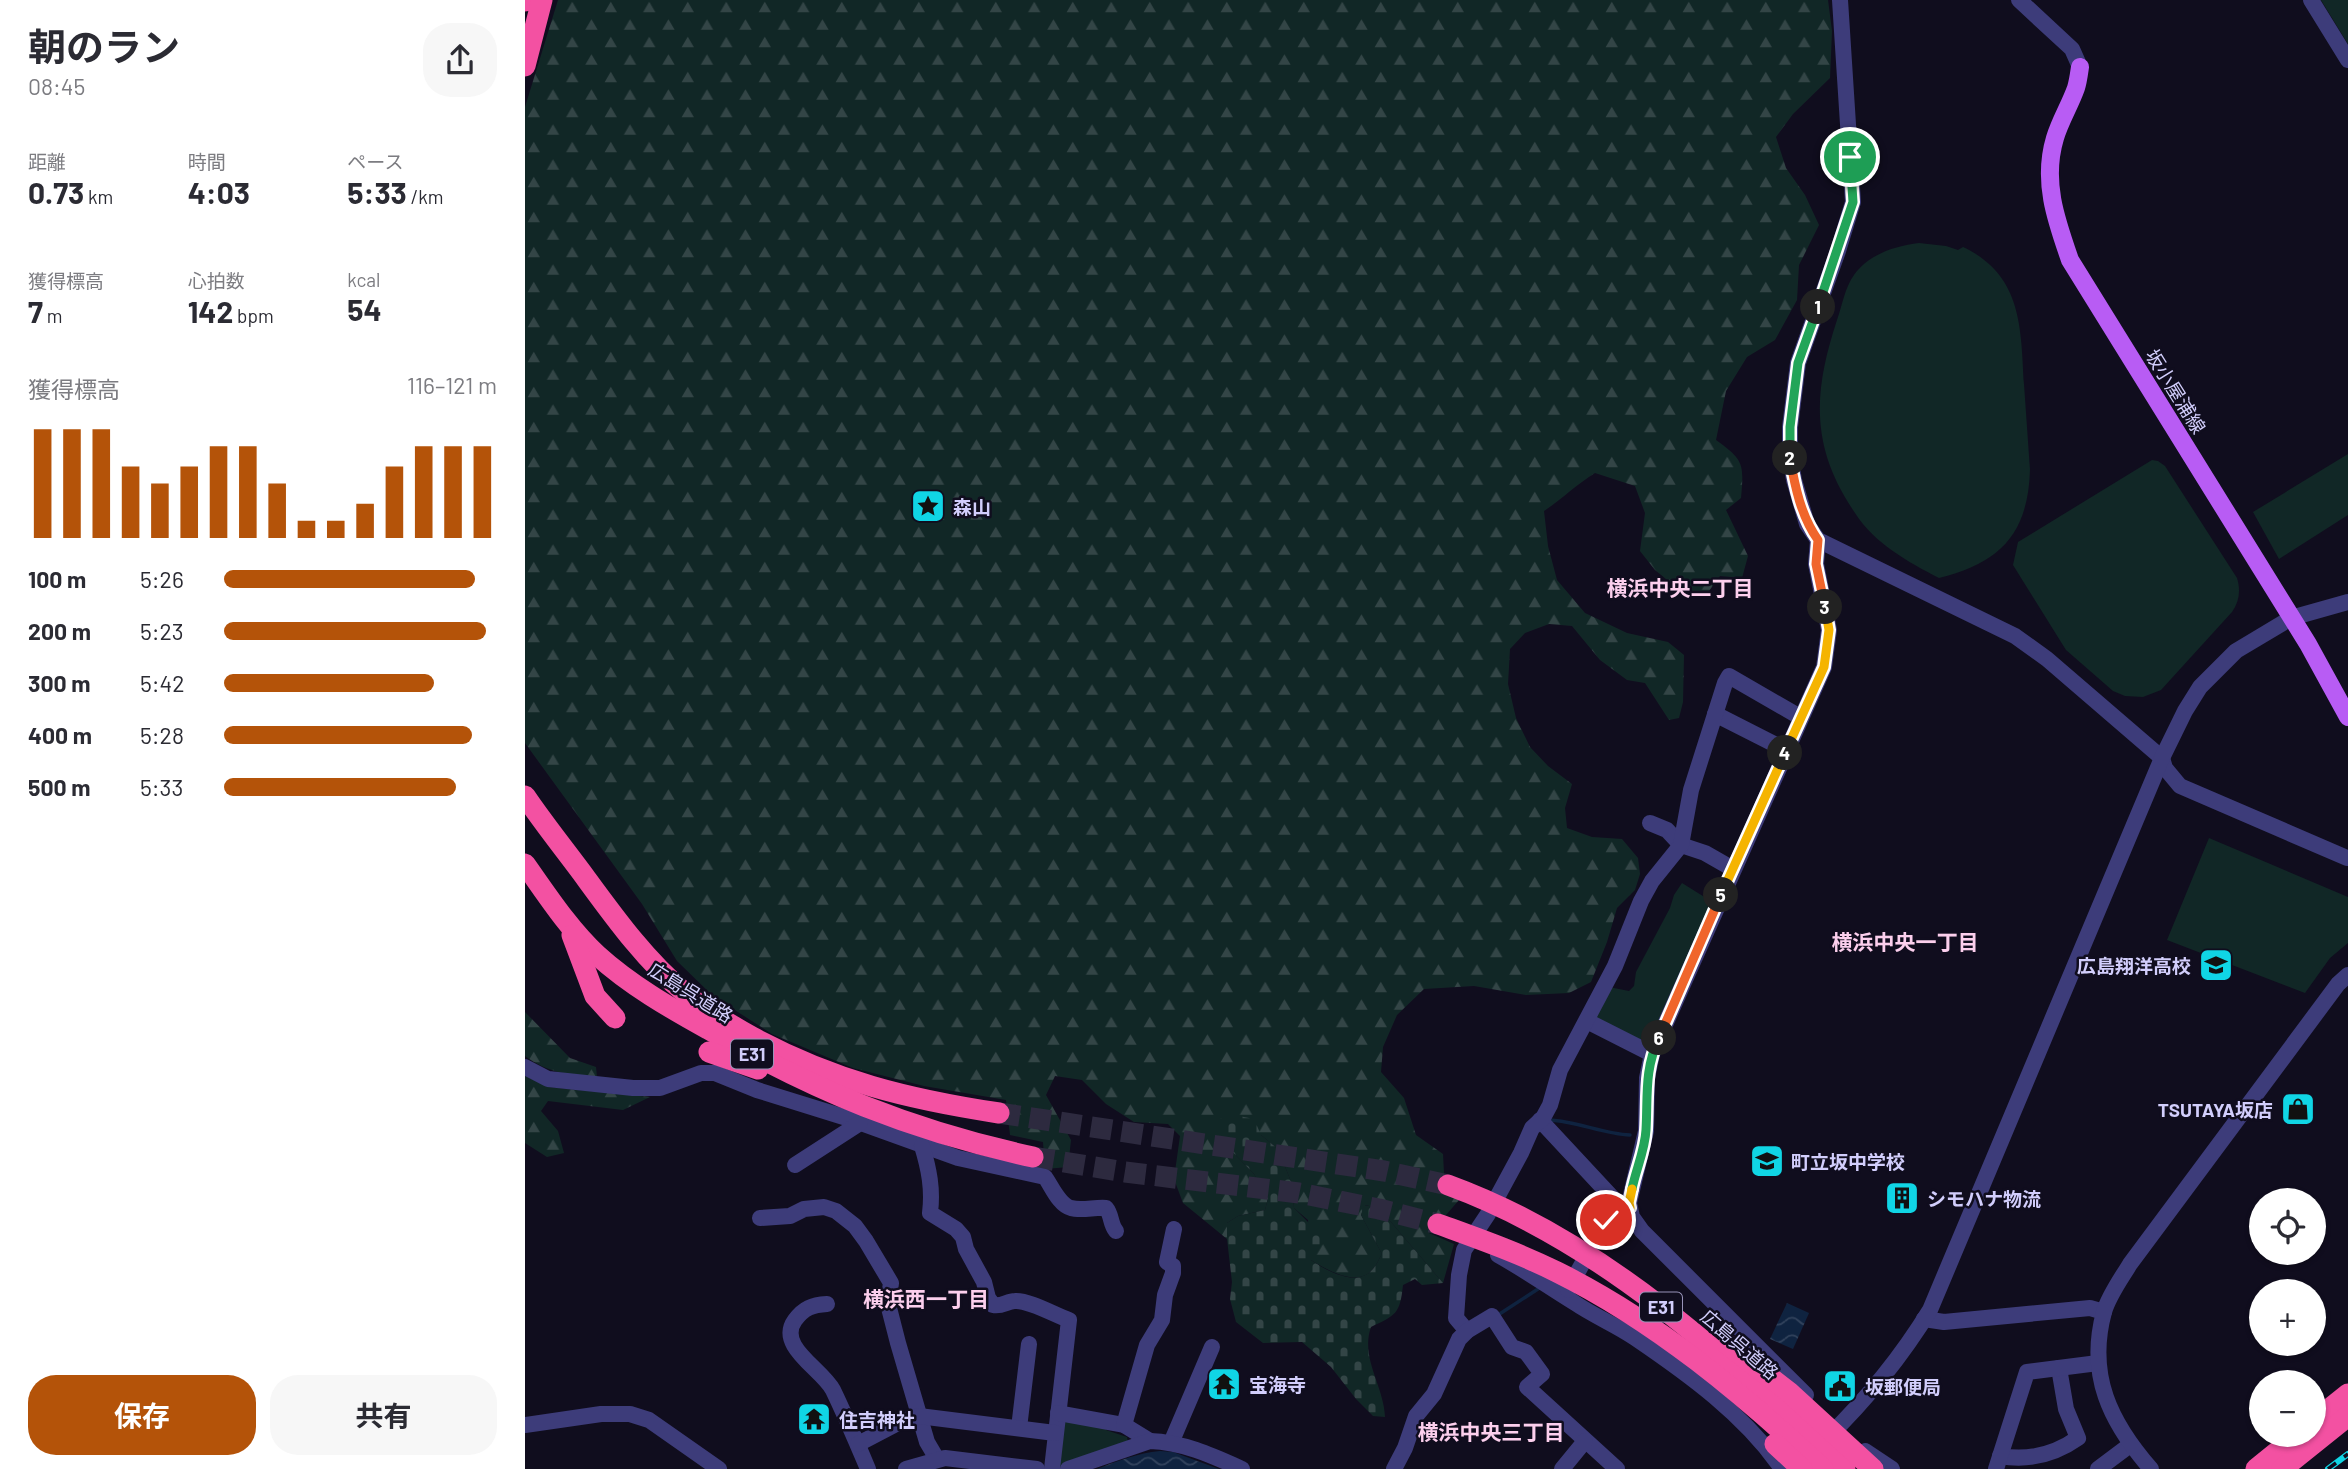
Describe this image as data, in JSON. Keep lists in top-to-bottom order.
{
  "streets": {
    "highway": ["広島呉道路", "E31"],
    "main road": ["坂小屋浦線"]
  },
  "districts": [
    "横浜中央二丁目",
    "横浜中央一丁目",
    "横浜西一丁目",
    "横浜中央三丁目"
  ],
  "places": {
    "place": ["森山"],
    "school or university": ["広島翔洋高校", "町立坂中学校"],
    "shop": ["TSUTAYA坂店"],
    "building": ["シモハナ物流"],
    "temple": ["宝海寺", "住吉神社"],
    "public building": ["坂郵便局"]
  },
  "page": {
    "heading": ["朝のラン", "08:45"],
    "stats": [
      ["距離", "0.73 km"],
      ["時間", "4:03"],
      ["ペース", "5:33 /km"],
      ["獲得標高", "7 m"],
      ["心拍数", "142 bpm"],
      ["kcal", "54"]
    ],
    "pins": [
      "1",
      "2",
      "3",
      "4",
      "5",
      "6"
    ],
    "chart": ["獲得標高", "116–121 m"],
    "list": [
      {
        "name": "100 m",
        "note": "5:26"
      },
      {
        "name": "200 m",
        "note": "5:23"
      },
      {
        "name": "300 m",
        "note": "5:42"
      },
      {
        "name": "400 m",
        "note": "5:28"
      },
      {
        "name": "500 m",
        "note": "5:33"
      }
    ],
    "map_buttons": ["+", "−"],
    "buttons": ["保存", "共有"]
  }
}
